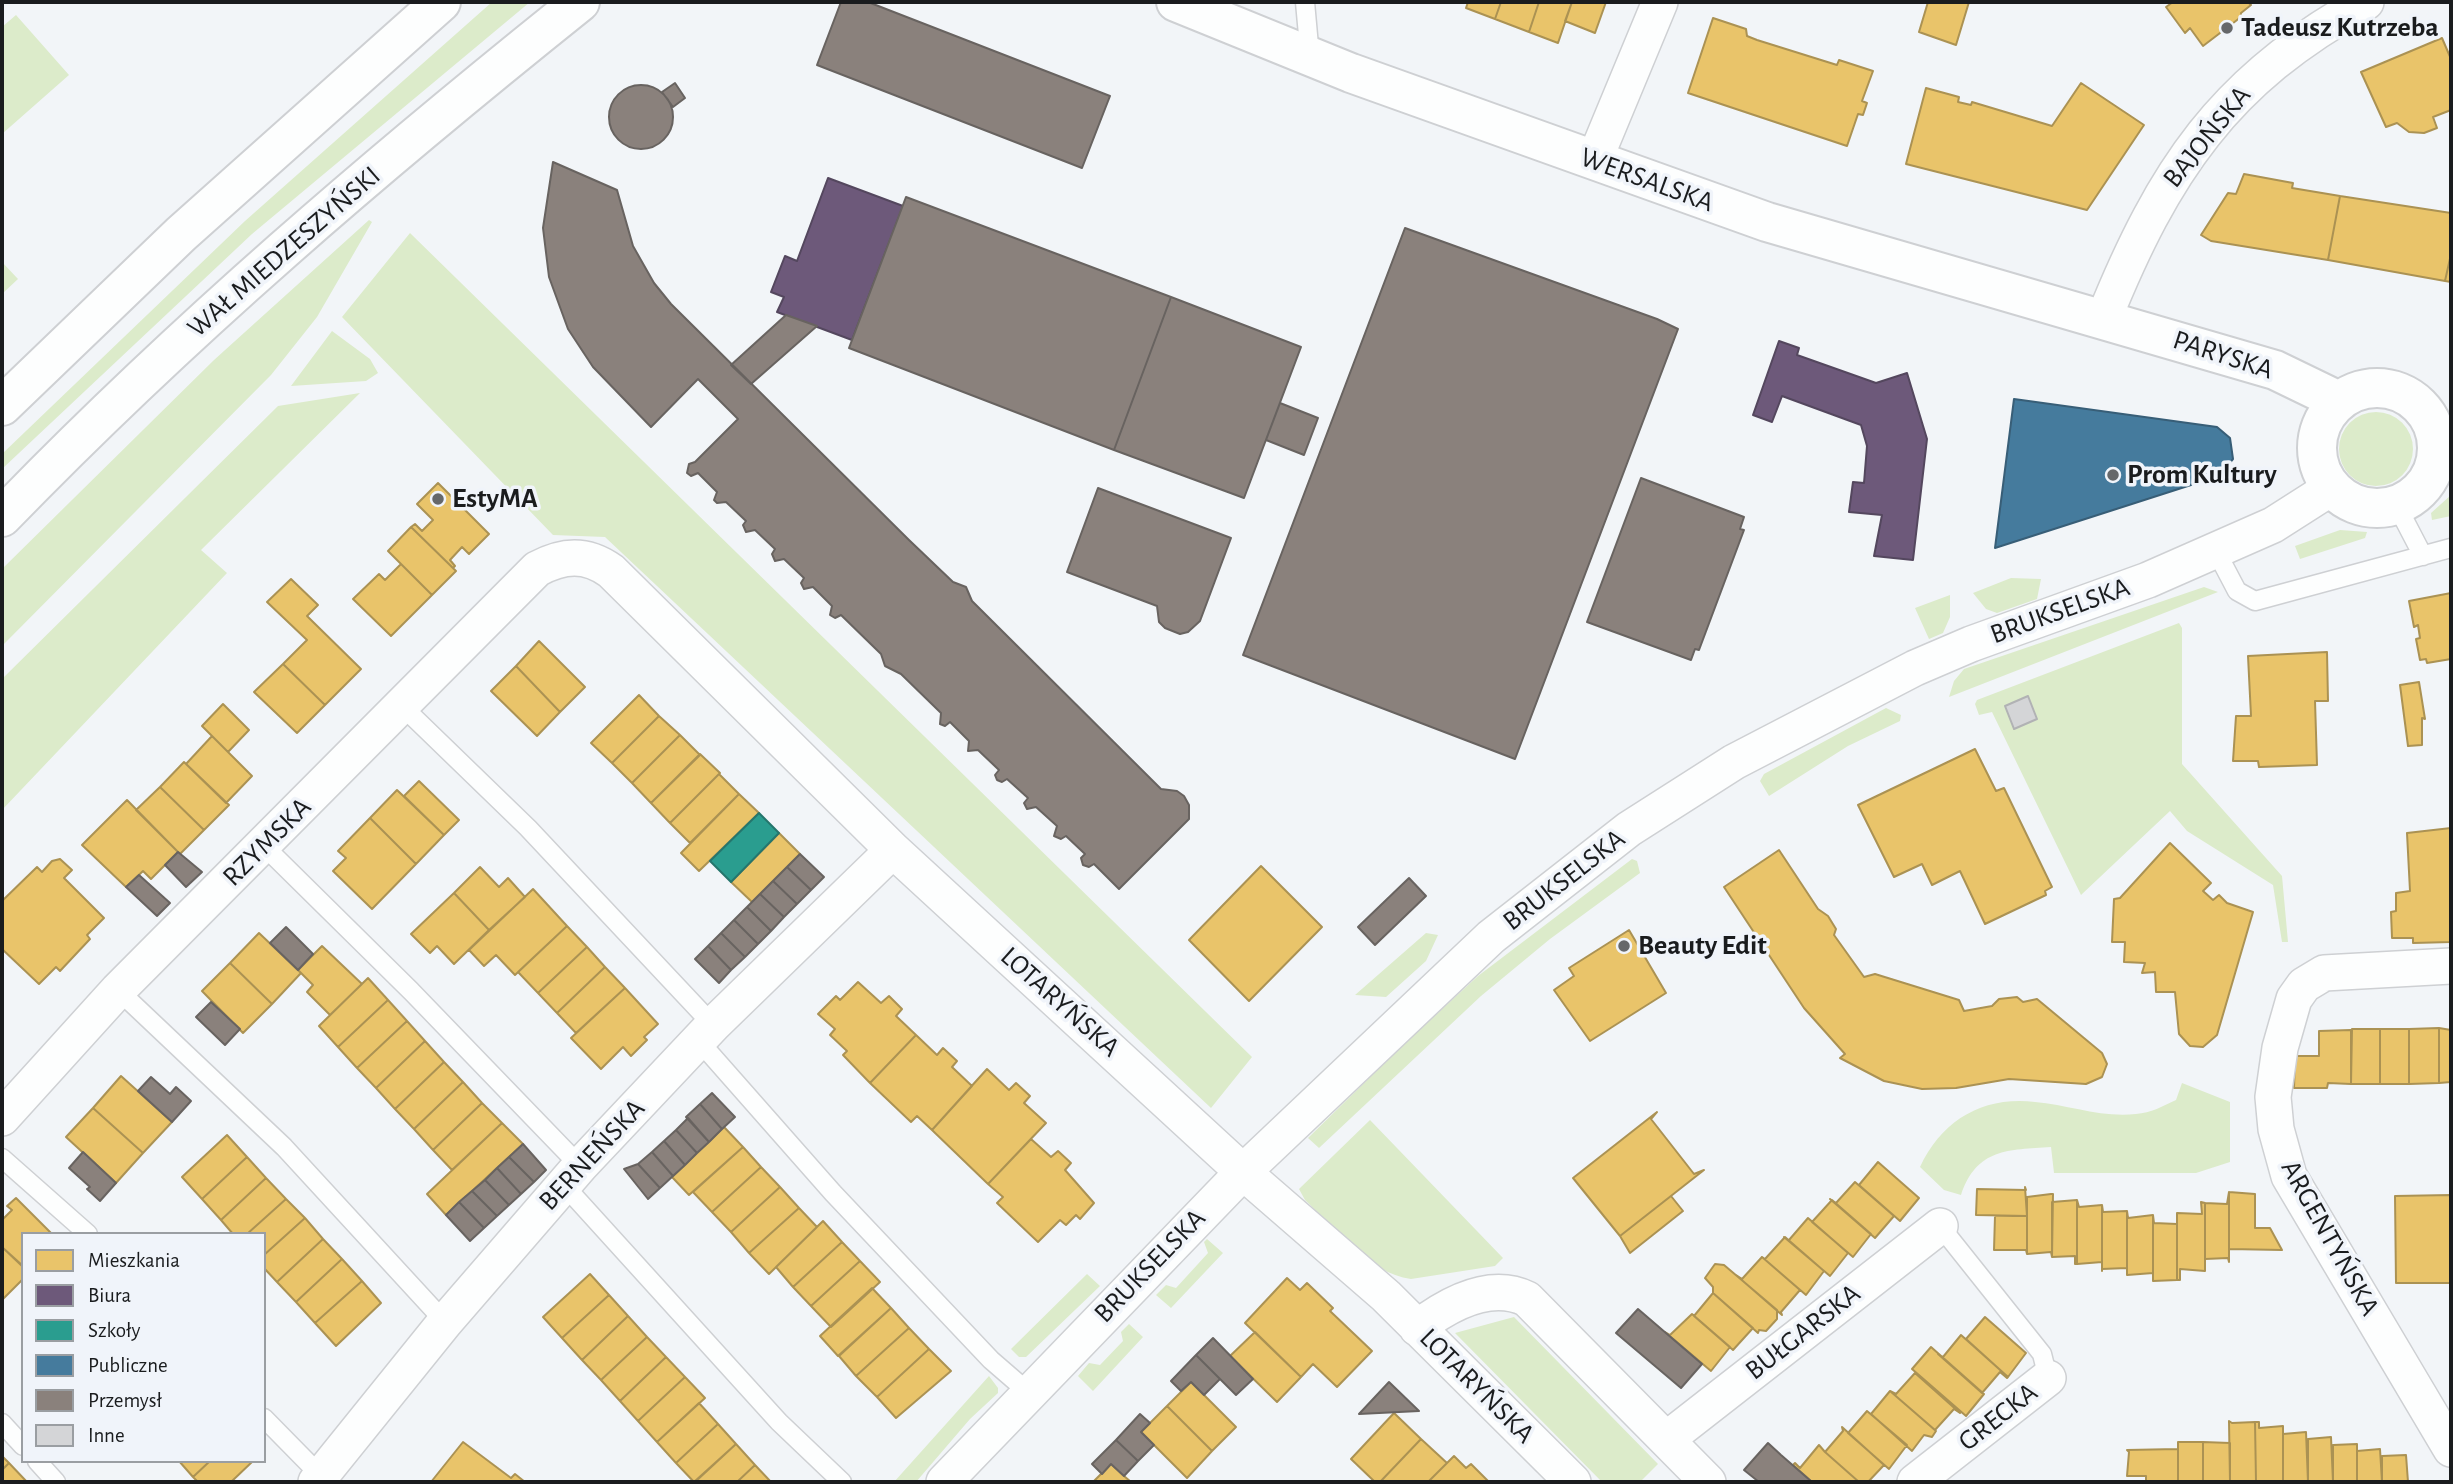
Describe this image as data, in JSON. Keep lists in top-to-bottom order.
{
  "streets": {
    "street": [
      "BAJOŃSKA",
      "WERSALSKA",
      "WAŁ MIEDZESZYŃSKI",
      "PARYSKA",
      "BRUKSELSKA",
      "RZYMSKA",
      "LOTARYŃSKA",
      "BERNEŃSKA",
      "ARGENTYŃSKA",
      "BUŁGARSKA",
      "GRECKA"
    ]
  },
  "crossings": [
    ["BAJOŃSKA", "WERSALSKA"],
    ["BAJOŃSKA", "PARYSKA"],
    ["WERSALSKA", "PARYSKA"],
    ["PARYSKA", "BRUKSELSKA"],
    ["BRUKSELSKA", "LOTARYŃSKA"],
    ["RZYMSKA", "LOTARYŃSKA"],
    ["LOTARYŃSKA", "BERNEŃSKA"]
  ],
  "places": [
    "Tadeusz Kutrzeba",
    "Prom Kultury",
    "EstyMA",
    "Beauty Edit"
  ],
  "legend": [
    "Mieszkania",
    "Biura",
    "Szkoły",
    "Publiczne",
    "Przemysł",
    "Inne"
  ]
}
